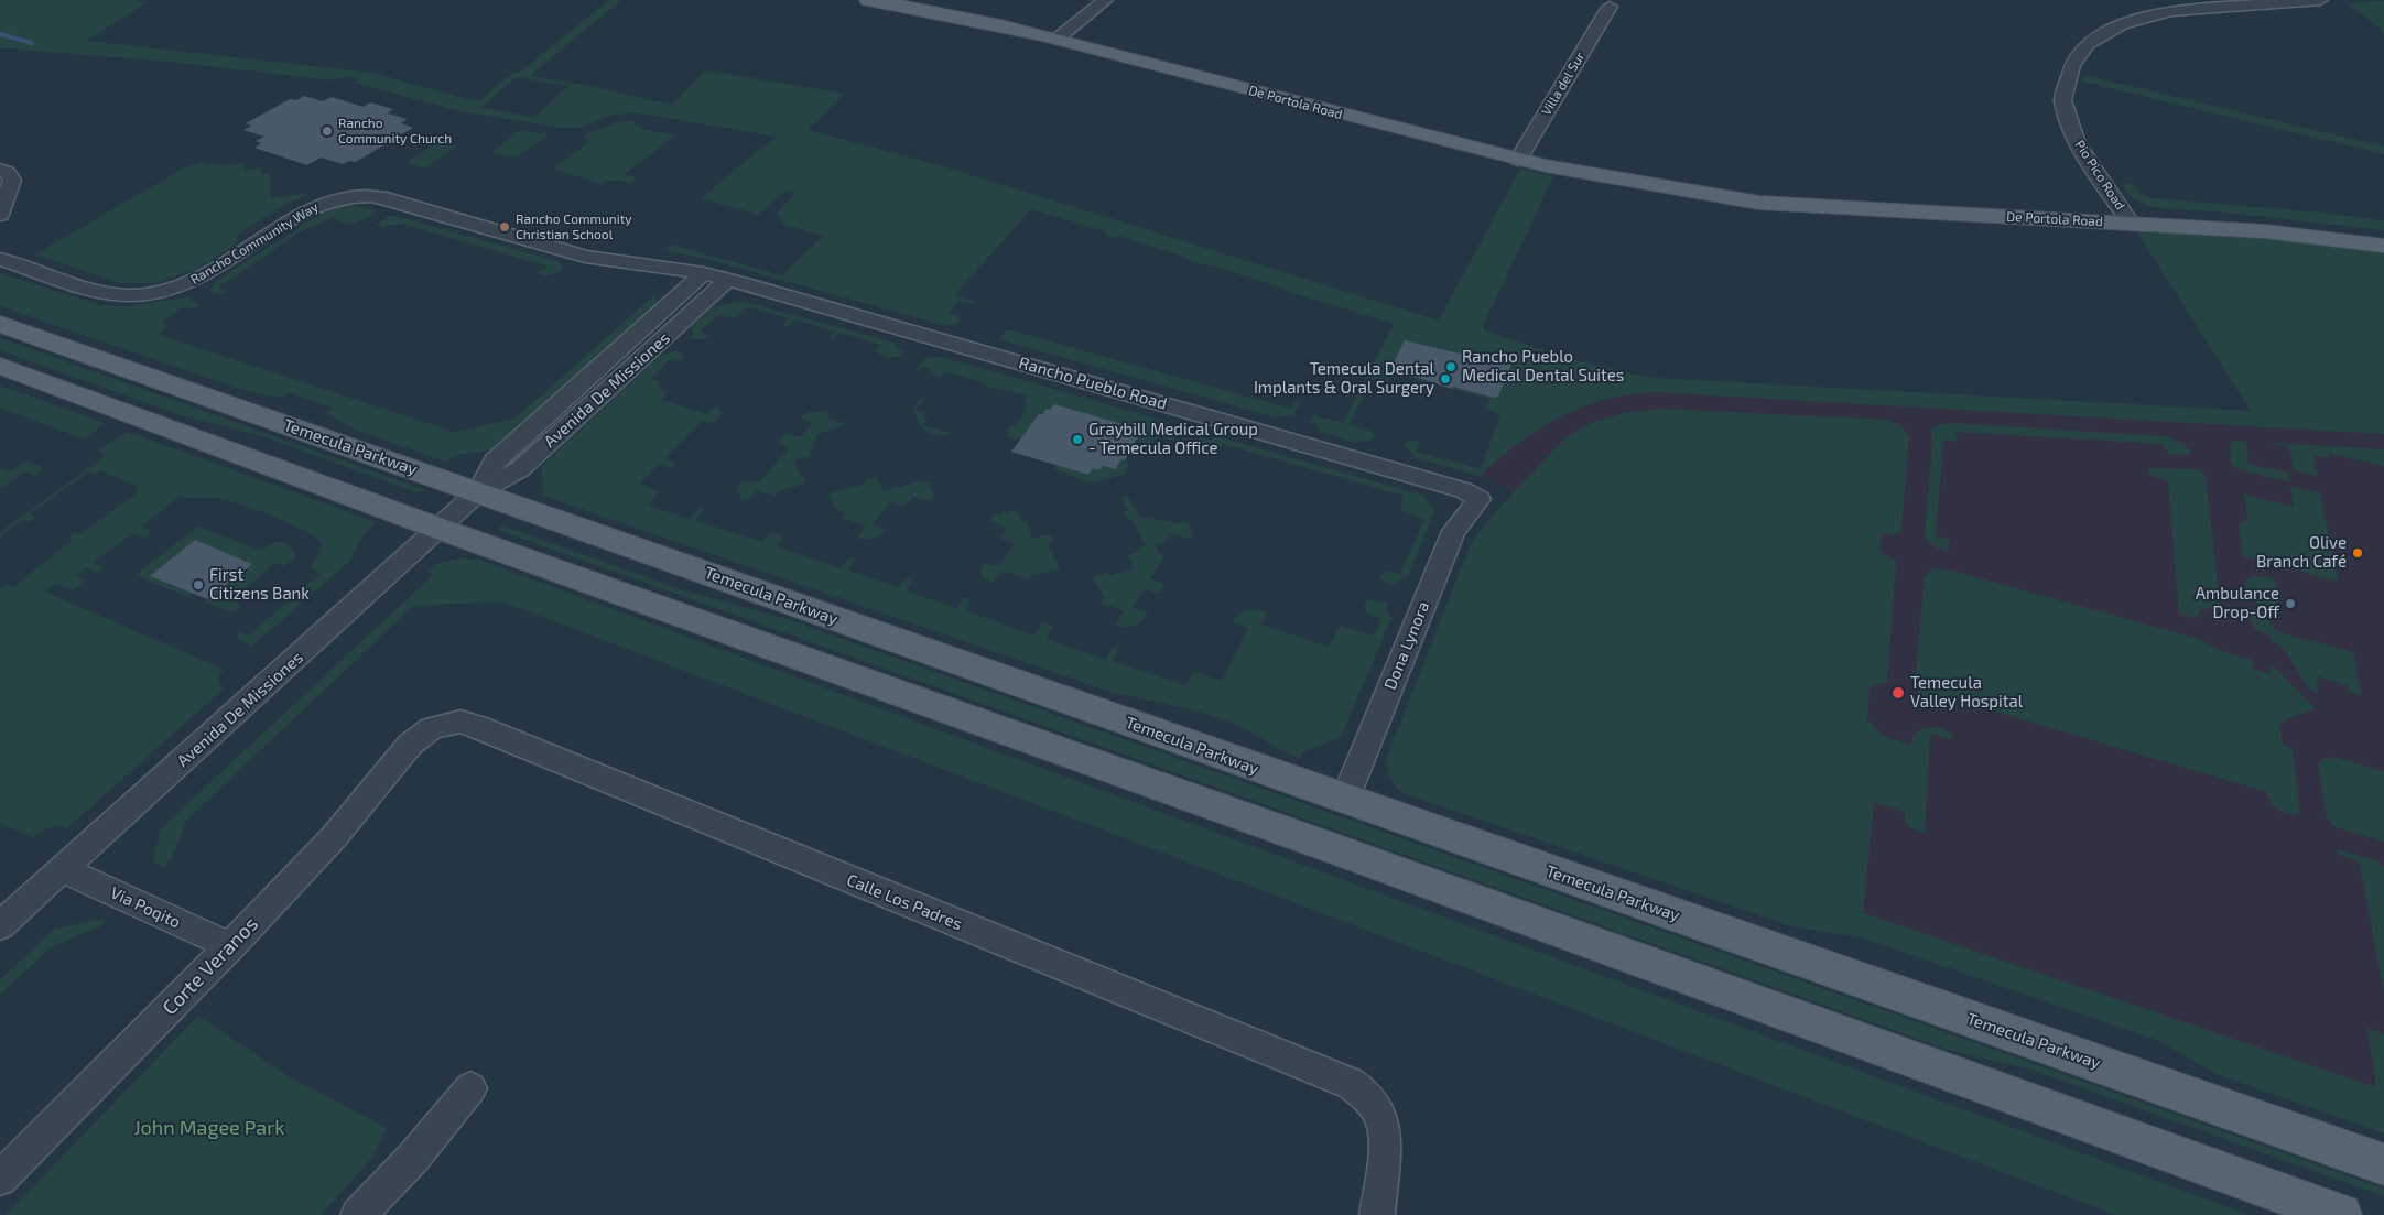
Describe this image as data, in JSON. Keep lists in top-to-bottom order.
{
  "streets": {
    "main road": ["De Portola Road", "Temecula Parkway"],
    "street": [
      "Villa del Sur",
      "Pio Pico Road",
      "Rancho Community Way",
      "Rancho Pueblo Road",
      "Avenida De Missiones",
      "Dona Lynora",
      "Calle Los Padres",
      "Via Poqito",
      "Corte Veranos"
    ]
  },
  "crossings": [
    ["Villa del Sur", "De Portola Road"],
    ["De Portola Road", "Pio Pico Road"],
    ["Rancho Community Way", "Rancho Pueblo Road"],
    ["Rancho Community Way", "Avenida De Missiones"],
    ["Rancho Pueblo Road", "Avenida De Missiones"],
    ["Rancho Pueblo Road", "Dona Lynora"],
    ["Avenida De Missiones", "Temecula Parkway"],
    ["Avenida De Missiones", "Via Poqito"],
    ["Temecula Parkway", "Dona Lynora"],
    ["Calle Los Padres", "Corte Veranos"],
    ["Via Poqito", "Corte Veranos"]
  ],
  "parks": ["John Magee Park"],
  "places": [
    "Rancho Community Church",
    "Rancho Community Christian School",
    "Rancho Pueblo Medical Dental Suites",
    "Temecula Dental Implants & Oral Surgery",
    "Graybill Medical Group - Temecula Office",
    "Olive Branch Café",
    "First Citizens Bank",
    "Ambulance Drop-Off",
    "Temecula Valley Hospital"
  ]
}
